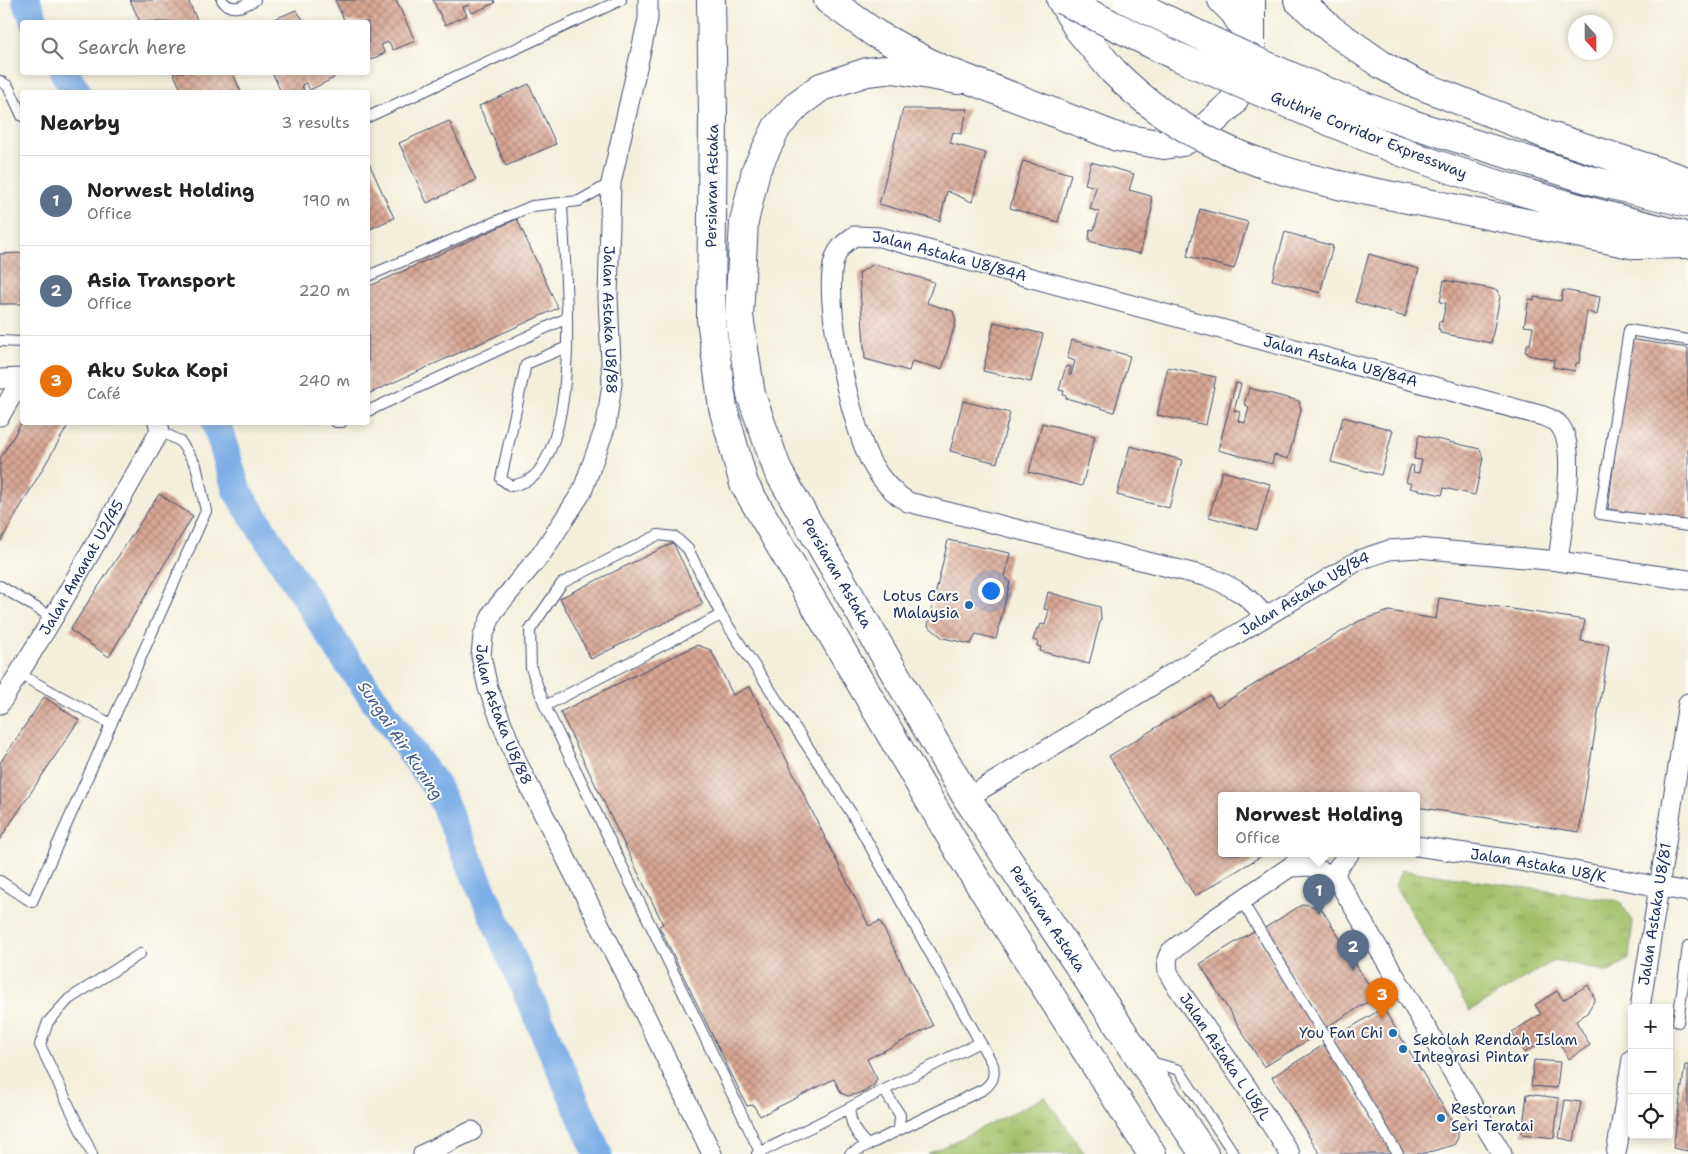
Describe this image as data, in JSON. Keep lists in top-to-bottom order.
{
  "streets": {
    "main road": ["Guthrie Corridor Expressway", "Persiaran Astaka"],
    "street": [
      "Jalan Astaka U8/84A",
      "Jalan Astaka U8/88",
      "Jalan Amanat U2/45",
      "Jalan Astaka U8/84",
      "Jalan Astaka U8/K",
      "Jalan Astaka U8/81",
      "Jalan Astaka L U8/L"
    ]
  },
  "crossings": [
    ["Persiaran Astaka", "Jalan Astaka U8/84"],
    ["Jalan Astaka U8/84A", "Jalan Astaka U8/84"],
    ["Jalan Astaka U8/K", "Jalan Astaka U8/81"]
  ],
  "water": ["Sungai Air Kuning"],
  "places": [
    "Lotus Cars Malaysia",
    "You Fan Chi",
    "Sekolah Rendah Islam Integrasi Pintar",
    "Restoran Seri Teratai"
  ],
  "north": "bottom",
  "page": {
    "search": "Search here",
    "heading": ["Nearby", "3 results"],
    "list": [
      {
        "mark": "1",
        "name": "Norwest Holding",
        "note": "Office",
        "value": "190 m"
      },
      {
        "mark": "2",
        "name": "Asia Transport",
        "note": "Office",
        "value": "220 m"
      },
      {
        "mark": "3",
        "name": "Aku Suka Kopi",
        "note": "Café",
        "value": "240 m"
      }
    ],
    "popup": ["Norwest Holding", "Office"],
    "pins": ["1", "2", "3"],
    "map_buttons": ["+", "−"]
  }
}
